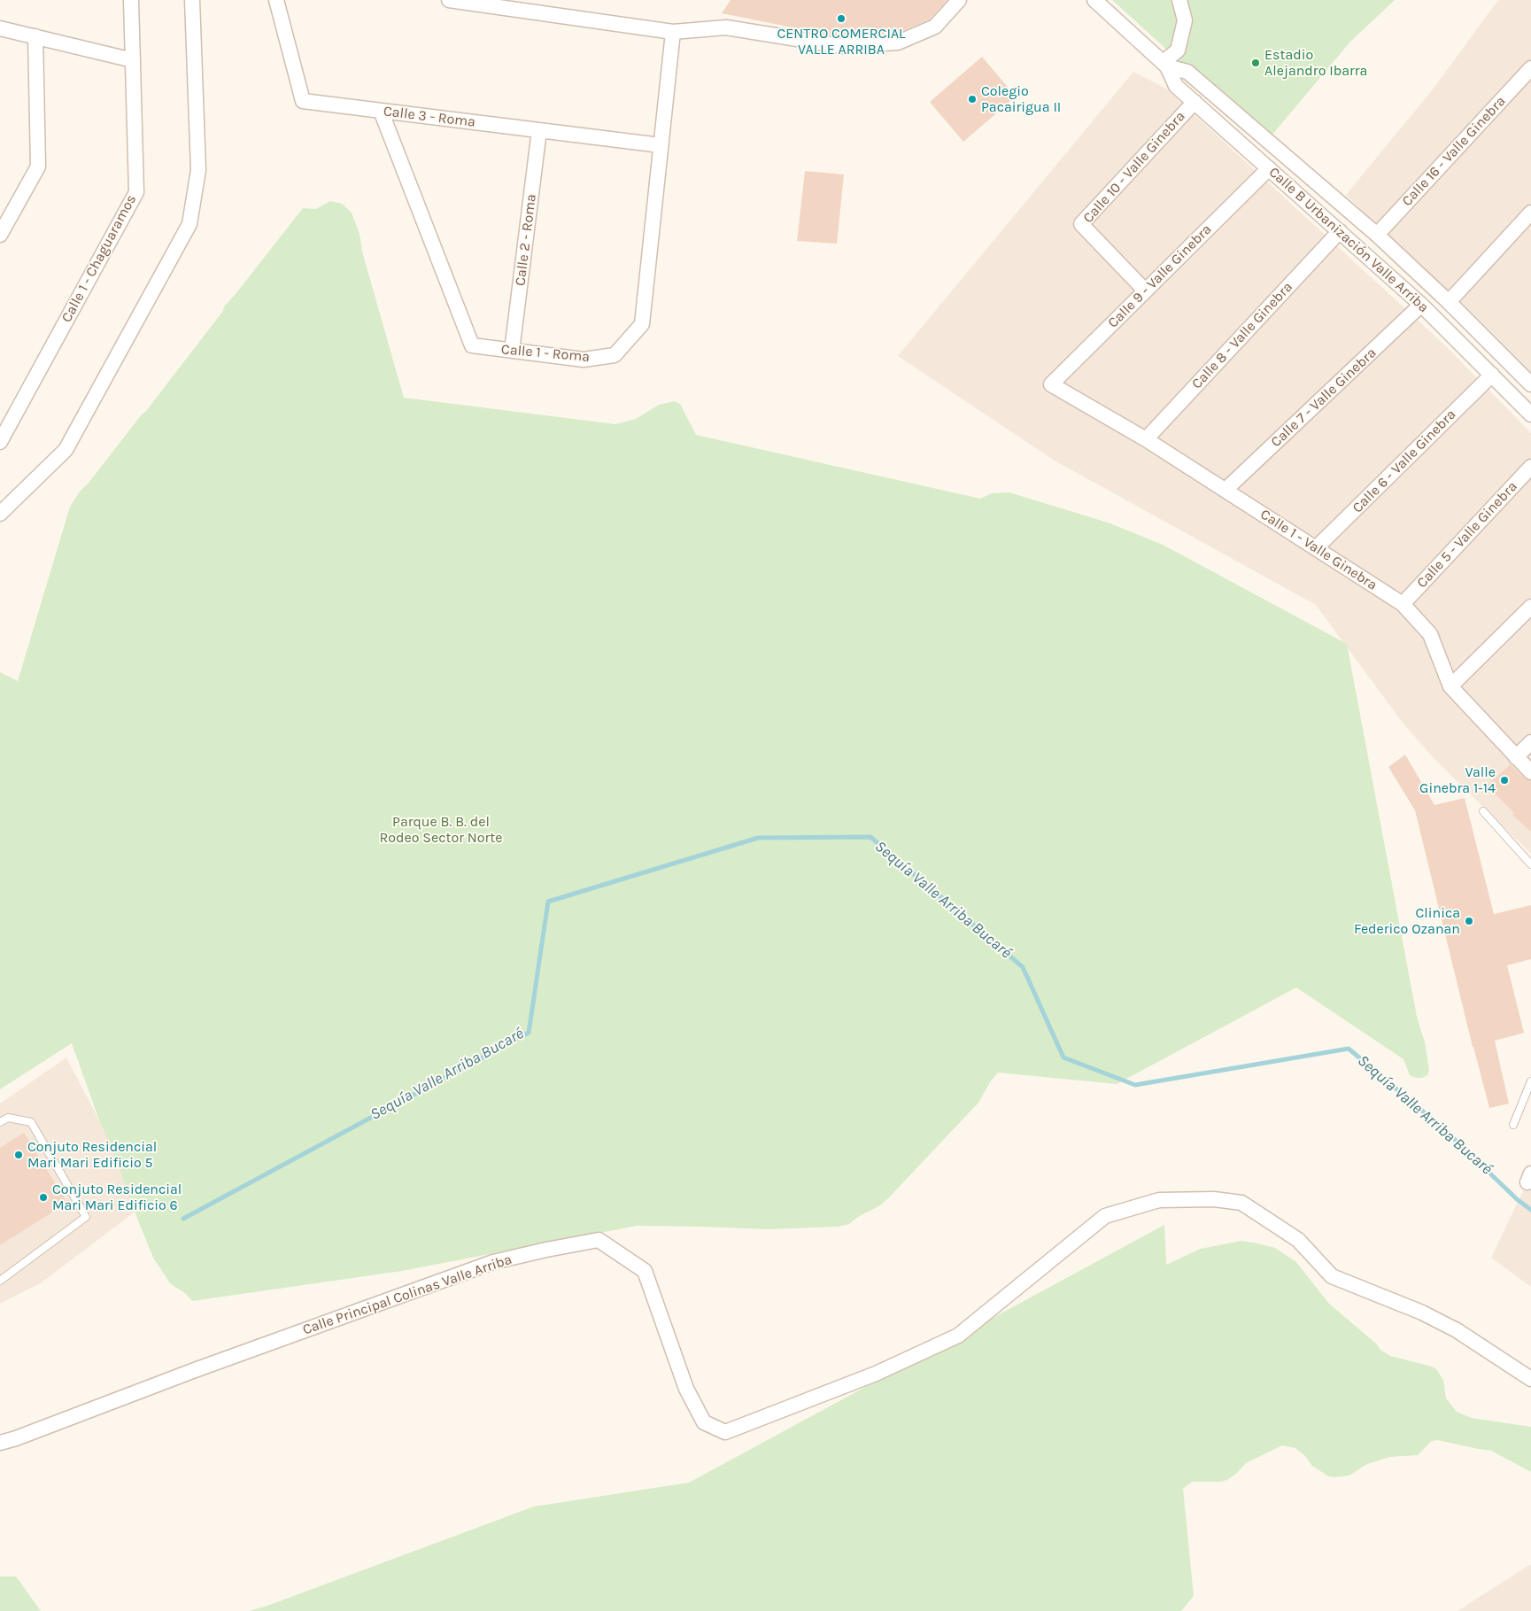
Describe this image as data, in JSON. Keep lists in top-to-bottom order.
{
  "streets": {
    "street": [
      "Calle 3 - Roma",
      "Calle 16 - Valle Ginebra",
      "Calle 10 - Valle Ginebra",
      "Calle 2 - Roma",
      "Calle B Urbanización Valle Arriba",
      "Calle 1 - Chaguaramos",
      "Calle 9 - Valle Ginebra",
      "Calle 8 - Valle Ginebra",
      "Calle 1 - Roma",
      "Calle 7 - Valle Ginebra",
      "Calle 6 - Valle Ginebra",
      "Calle 5 - Valle Ginebra",
      "Calle 1 - Valle Ginebra",
      "Calle Principal Colinas Valle Arriba"
    ]
  },
  "crossings": [
    ["Calle 3 - Roma", "Calle 2 - Roma"],
    ["Calle 3 - Roma", "Calle 1 - Roma"],
    ["Calle 16 - Valle Ginebra", "Calle B Urbanización Valle Arriba"],
    ["Calle 10 - Valle Ginebra", "Calle B Urbanización Valle Arriba"],
    ["Calle 10 - Valle Ginebra", "Calle 9 - Valle Ginebra"],
    ["Calle 2 - Roma", "Calle 1 - Roma"],
    ["Calle B Urbanización Valle Arriba", "Calle 9 - Valle Ginebra"],
    ["Calle B Urbanización Valle Arriba", "Calle 8 - Valle Ginebra"],
    ["Calle B Urbanización Valle Arriba", "Calle 7 - Valle Ginebra"],
    ["Calle B Urbanización Valle Arriba", "Calle 6 - Valle Ginebra"],
    ["Calle 9 - Valle Ginebra", "Calle 1 - Valle Ginebra"],
    ["Calle 8 - Valle Ginebra", "Calle 1 - Valle Ginebra"],
    ["Calle 7 - Valle Ginebra", "Calle 1 - Valle Ginebra"],
    ["Calle 6 - Valle Ginebra", "Calle 1 - Valle Ginebra"],
    ["Calle 5 - Valle Ginebra", "Calle 1 - Valle Ginebra"]
  ],
  "water": ["Sequía Valle Arriba Bucaré"],
  "parks": ["Parque B. B. del Rodeo Sector Norte"],
  "places": [
    "CENTRO COMERCIAL VALLE ARRIBA",
    "Estadio Alejandro Ibarra",
    "Colegio Pacairigua II",
    "Valle Ginebra 1-14",
    "Clinica Federico Ozanan",
    "Conjuto Residencial Mari Mari Edificio 5",
    "Conjuto Residencial Mari Mari Edificio 6"
  ]
}
